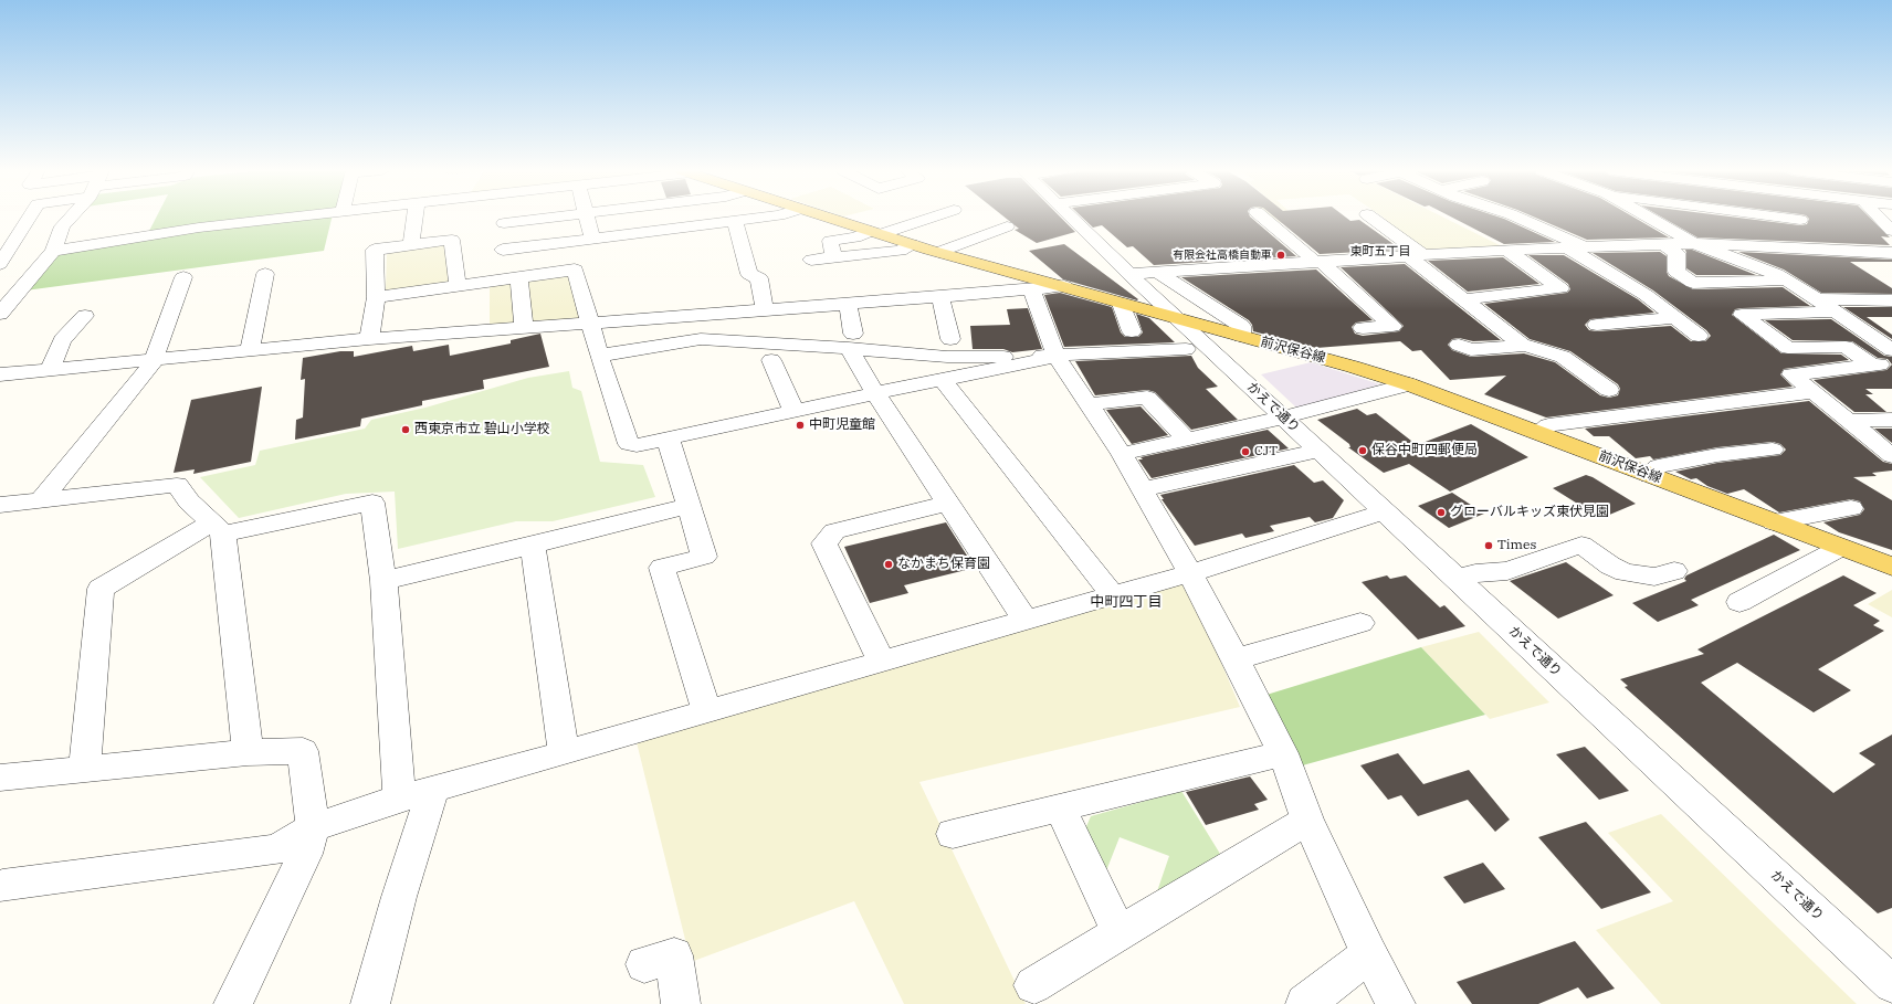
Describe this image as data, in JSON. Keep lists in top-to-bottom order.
{
  "streets": {
    "main road": ["前沢保谷線"],
    "street": ["かえで通り"]
  },
  "crossings": [
    ["前沢保谷線", "かえで通り"]
  ],
  "districts": ["東町五丁目", "中町四丁目"],
  "places": [
    "有限会社高橋自動車",
    "中町児童館",
    "西東京市立 碧山小学校",
    "保谷中町四郵便局",
    "CJT",
    "グローバルキッズ東伏見園",
    "Times",
    "なかまち保育園"
  ]
}
